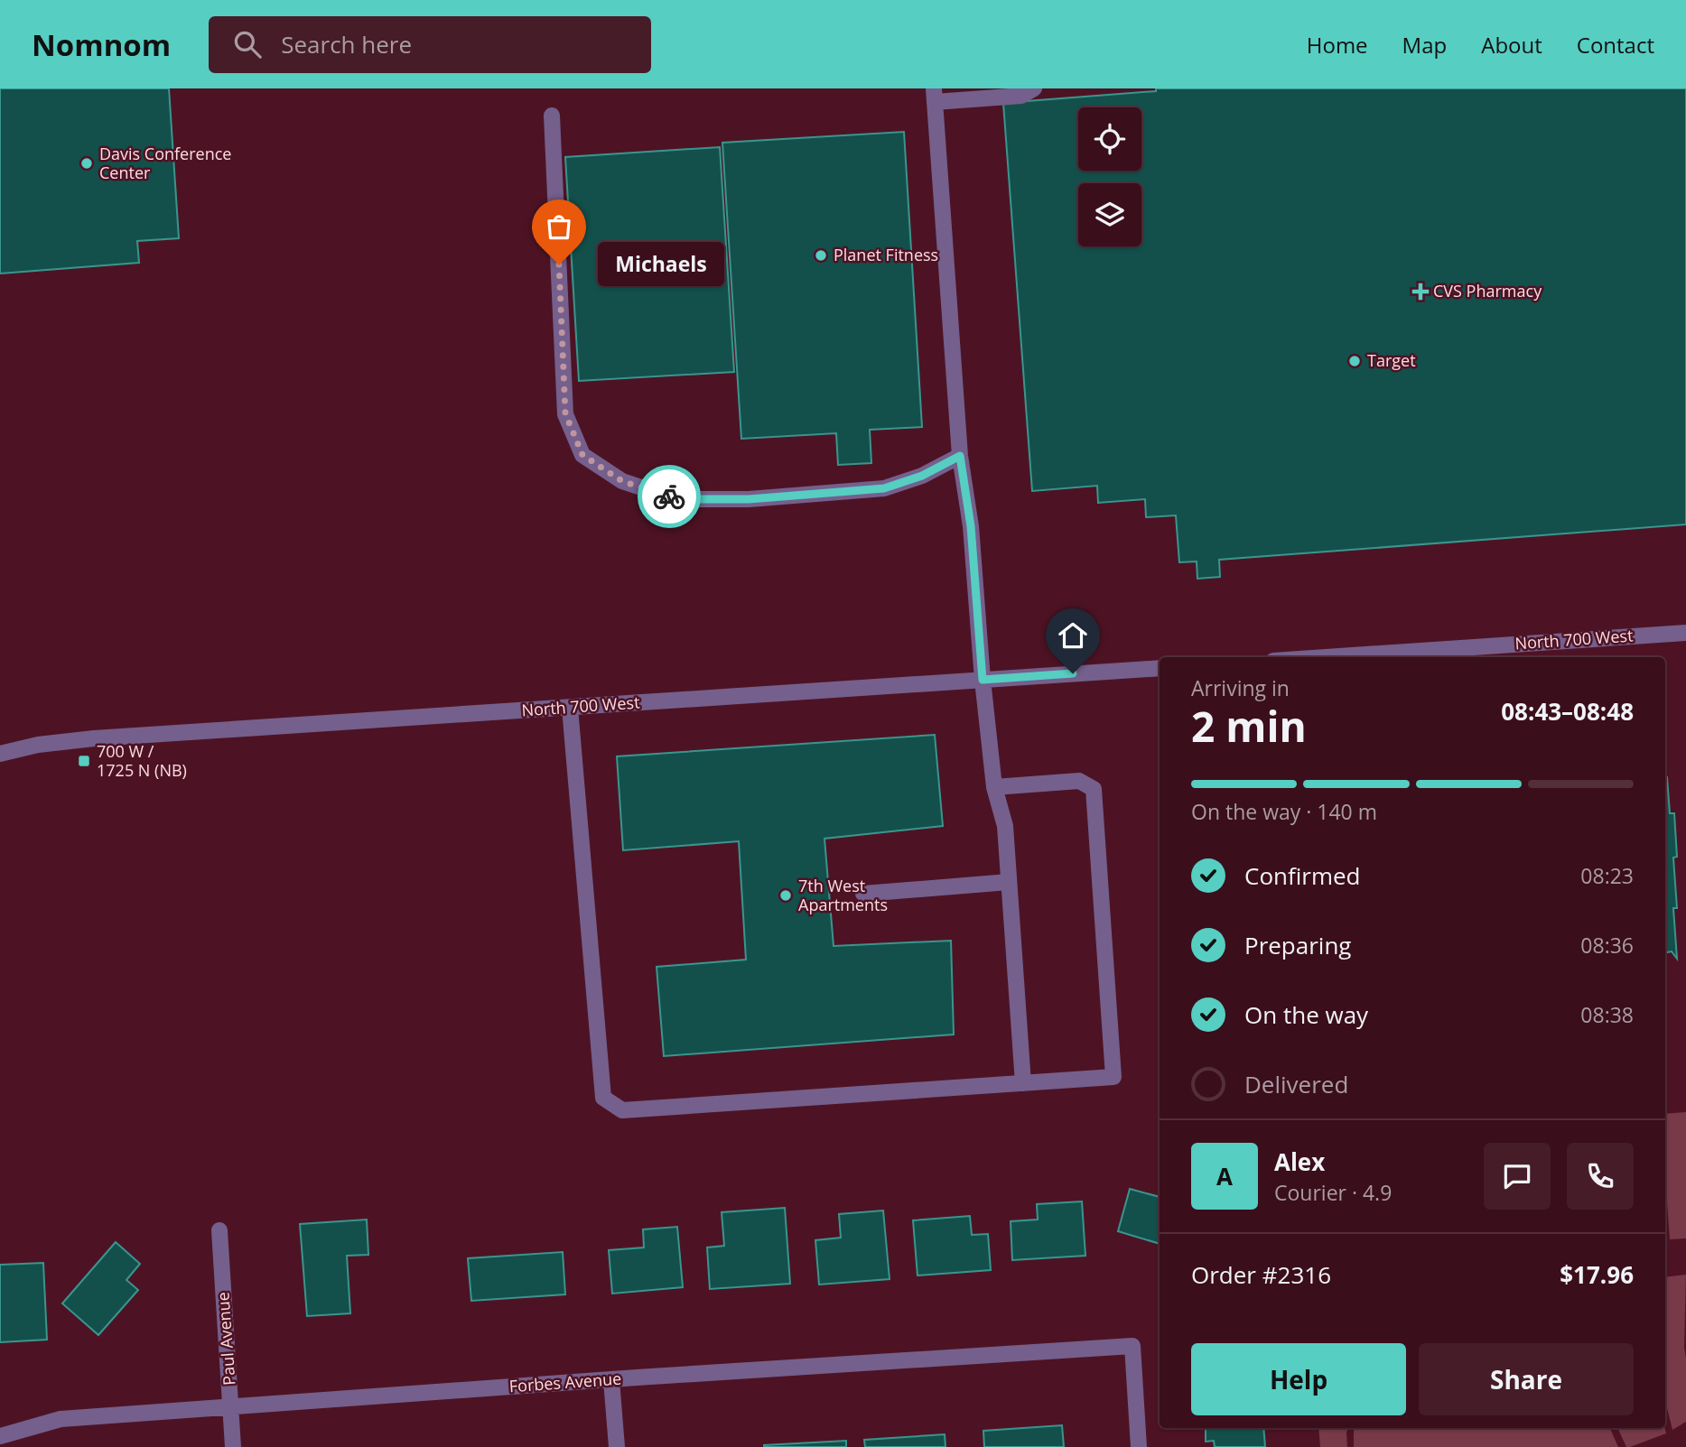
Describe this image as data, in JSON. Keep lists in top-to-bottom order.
{
  "streets": {
    "street": ["North 700 West", "Paul Avenue", "Forbes Avenue"]
  },
  "crossings": [
    ["Paul Avenue", "Forbes Avenue"]
  ],
  "places": {
    "other": [
      "Davis Conference Center",
      "Planet Fitness",
      "Michaels",
      "Target",
      "7th West Apartments"
    ],
    "health": ["CVS Pharmacy"],
    "transit": ["700 W / 1725 N (NB)"]
  },
  "page": {
    "header": "Nomnom",
    "search": "Search here",
    "nav": [
      "Home",
      "Map",
      "About",
      "Contact"
    ],
    "bubble": "Michaels",
    "heading": ["2 min", "Arriving in", "08:43–08:48"],
    "panel": [
      "Alex",
      "Courier · 4.9",
      "Order #2316",
      "$17.96"
    ],
    "bar": "On the way · 140 m",
    "list": [
      ["Confirmed", "08:23"],
      ["Preparing", "08:36"],
      ["On the way", "08:38"],
      "Delivered"
    ],
    "round": "A",
    "buttons": ["Help", "Share"]
  }
}
